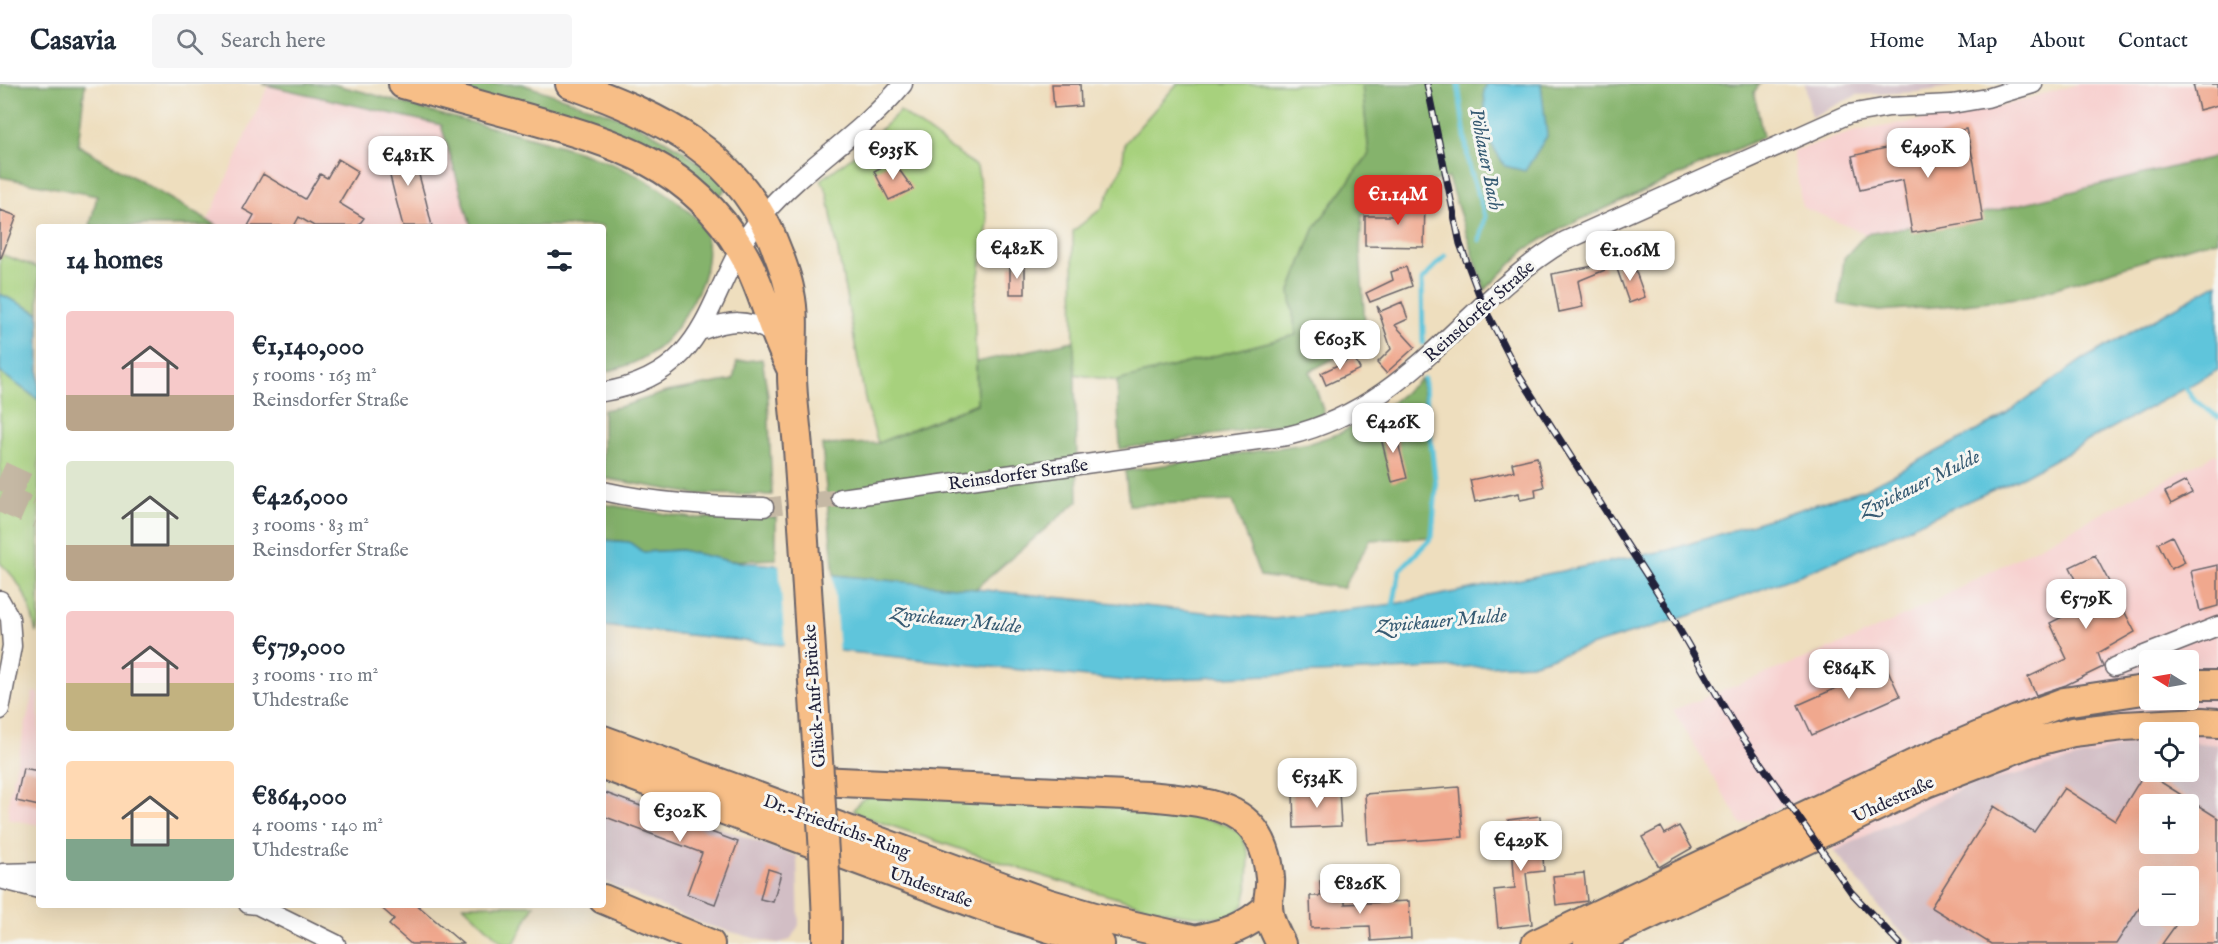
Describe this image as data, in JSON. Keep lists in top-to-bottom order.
{
  "streets": {
    "main road": ["Glück-Auf-Brücke", "Uhdestraße", "Dr.-Friedrichs-Ring"],
    "street": ["Reinsdorfer Straße"]
  },
  "crossings": [
    ["Uhdestraße", "Dr.-Friedrichs-Ring"]
  ],
  "water": ["Pöhlauer Bach", "Zwickauer Mulde"],
  "north": "left",
  "page": {
    "header": "Casavia",
    "search": "Search here",
    "nav": [
      "Home",
      "Map",
      "About",
      "Contact"
    ],
    "price": [
      "€490K",
      "€935K",
      "€481K",
      "€1.14M",
      "€482K",
      "€1.06M",
      "€603K",
      "€426K",
      "€579K",
      "€864K",
      "€534K",
      "€302K",
      "€429K",
      "€826K"
    ],
    "heading": "14 homes",
    "list": [
      {
        "name": "€1,140,000",
        "note": "5 rooms · 163 m² · Reinsdorfer Straße"
      },
      {
        "name": "€426,000",
        "note": "3 rooms · 83 m² · Reinsdorfer Straße"
      },
      {
        "name": "€579,000",
        "note": "3 rooms · 110 m² · Uhdestraße"
      },
      {
        "name": "€864,000",
        "note": "4 rooms · 140 m² · Uhdestraße"
      }
    ],
    "map_buttons": ["+", "−"]
  }
}
